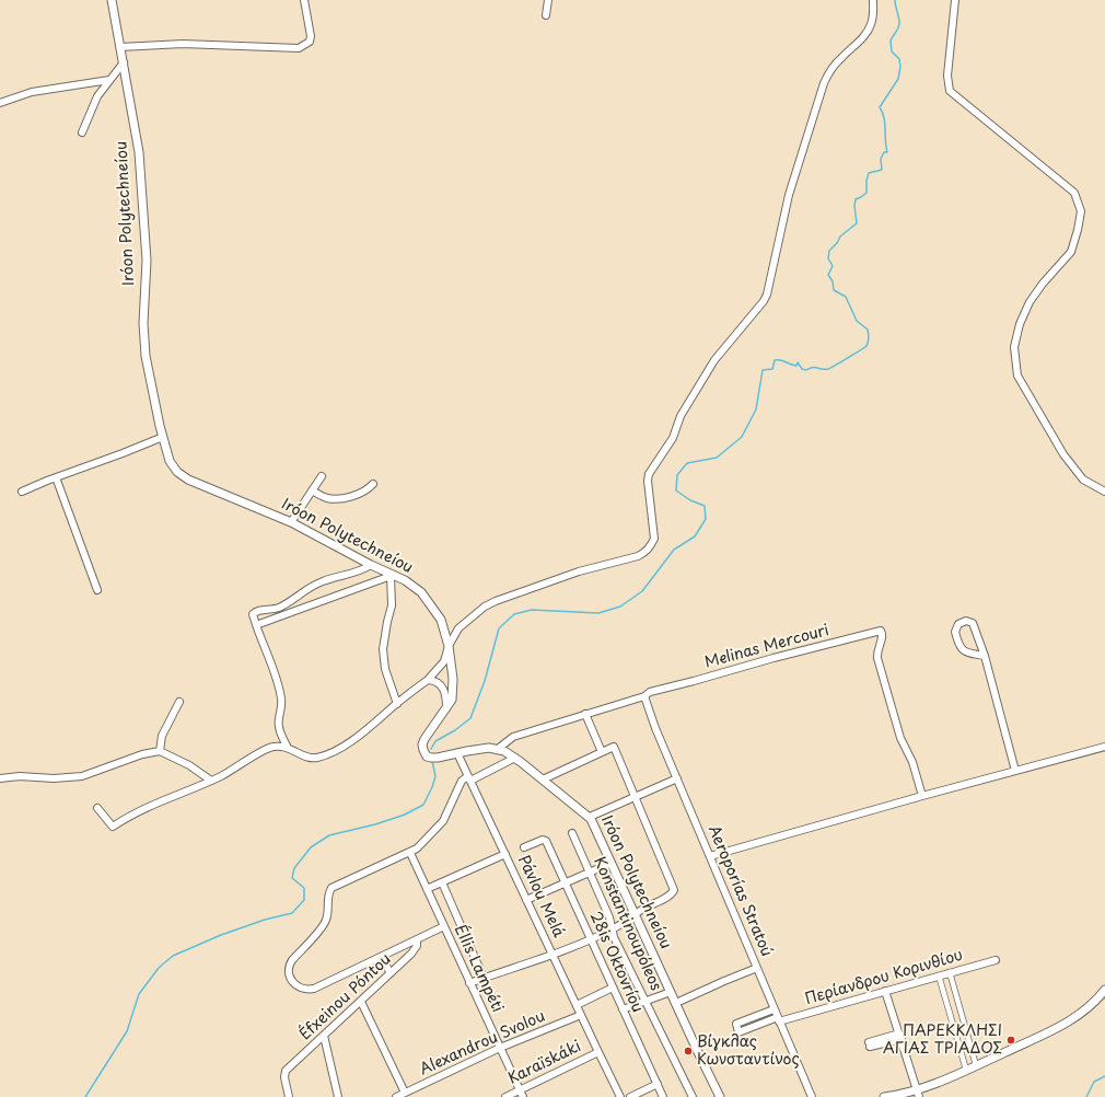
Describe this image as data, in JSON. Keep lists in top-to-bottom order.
{
  "streets": {
    "street": [
      "Iróon Polytechneíou",
      "Melinas Mercouri",
      "Aeroporías Stratoú",
      "Pávlou Melá",
      "Konstantinoupóleos",
      "28is Oktovríou",
      "Éllis Lampéti",
      "Περίανδρου Κορινθίου",
      "Éfxeinou Póntou",
      "Alexandrou Svolou",
      "Karaïskáki"
    ]
  },
  "crossings": [
    ["Iróon Polytechneíou", "Melinas Mercouri"],
    ["Iróon Polytechneíou", "Pávlou Melá"],
    ["Melinas Mercouri", "Aeroporías Stratoú"],
    ["Aeroporías Stratoú", "Περίανδρου Κορινθίου"],
    ["Pávlou Melá", "Alexandrou Svolou"],
    ["Pávlou Melá", "Karaïskáki"],
    ["Éllis Lampéti", "Alexandrou Svolou"],
    ["Éllis Lampéti", "Karaïskáki"]
  ],
  "places": ["ΠΑΡΕΚΚΛΗΣΙ ΑΓΙΑΣ ΤΡΙΑΔΟΣ", "Βίγκλας Κωνσταντίνος"]
}
